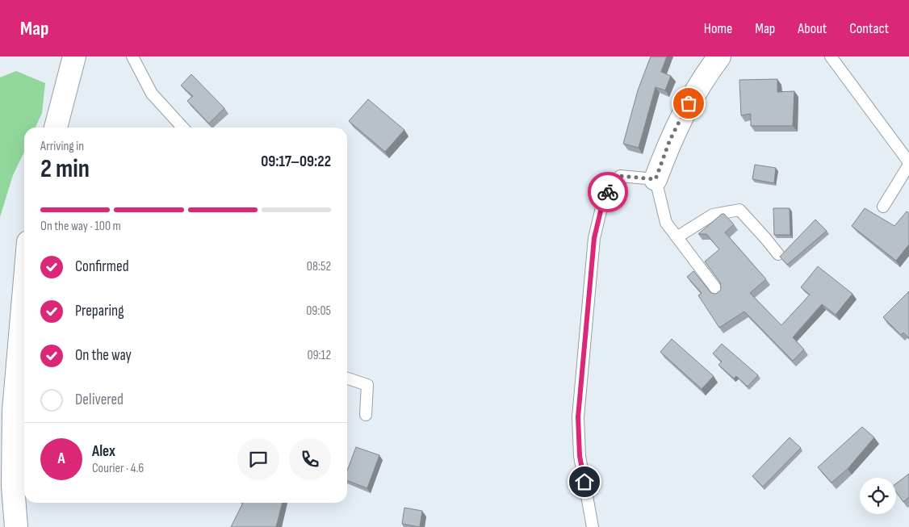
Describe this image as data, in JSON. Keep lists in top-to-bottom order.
{
  "page": {
    "header": "Map",
    "nav": [
      "Home",
      "Map",
      "About",
      "Contact"
    ],
    "heading": ["2 min", "Arriving in", "09:17–09:22"],
    "panel": ["Alex", "Courier · 4.6"],
    "bar": "On the way · 100 m",
    "list": [
      ["Confirmed", "08:52"],
      ["Preparing", "09:05"],
      ["On the way", "09:12"],
      "Delivered"
    ],
    "round": "A"
  }
}
